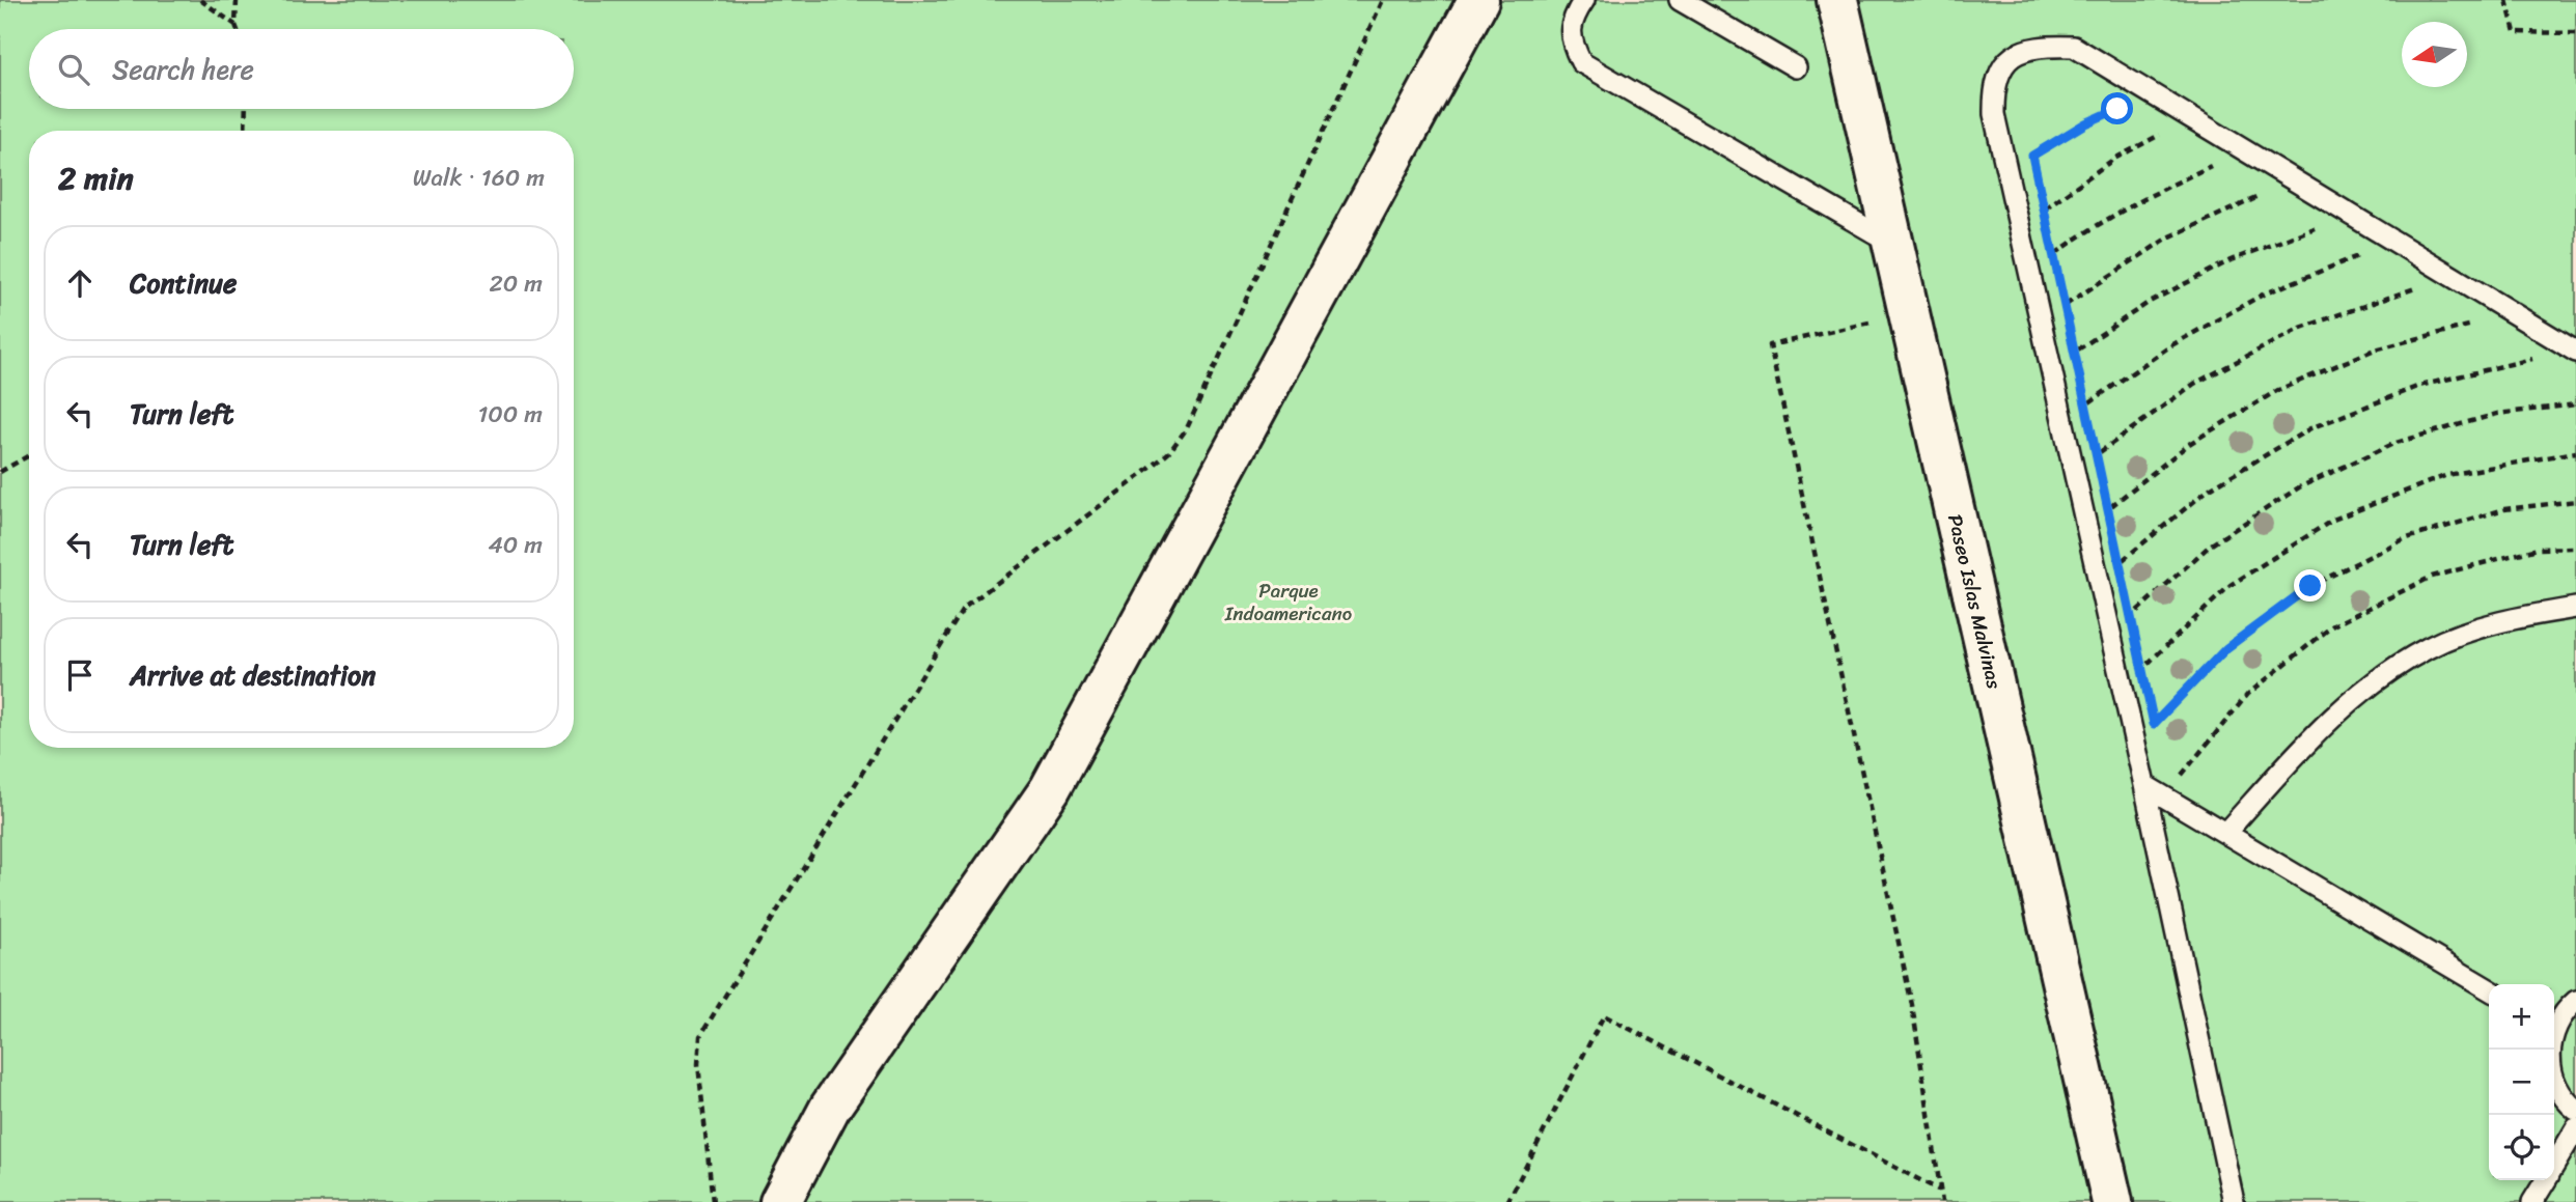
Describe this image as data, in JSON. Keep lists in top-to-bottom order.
{
  "streets": {
    "street": ["Paseo Islas Malvinas"]
  },
  "parks": ["Parque Indoamericano"],
  "north": "left",
  "page": {
    "search": "Search here",
    "heading": ["2 min", "Walk · 160 m"],
    "list": [
      ["Continue", "20 m"],
      ["Turn left", "100 m"],
      ["Turn left", "40 m"],
      "Arrive at destination"
    ],
    "map_buttons": ["+", "−"]
  }
}
